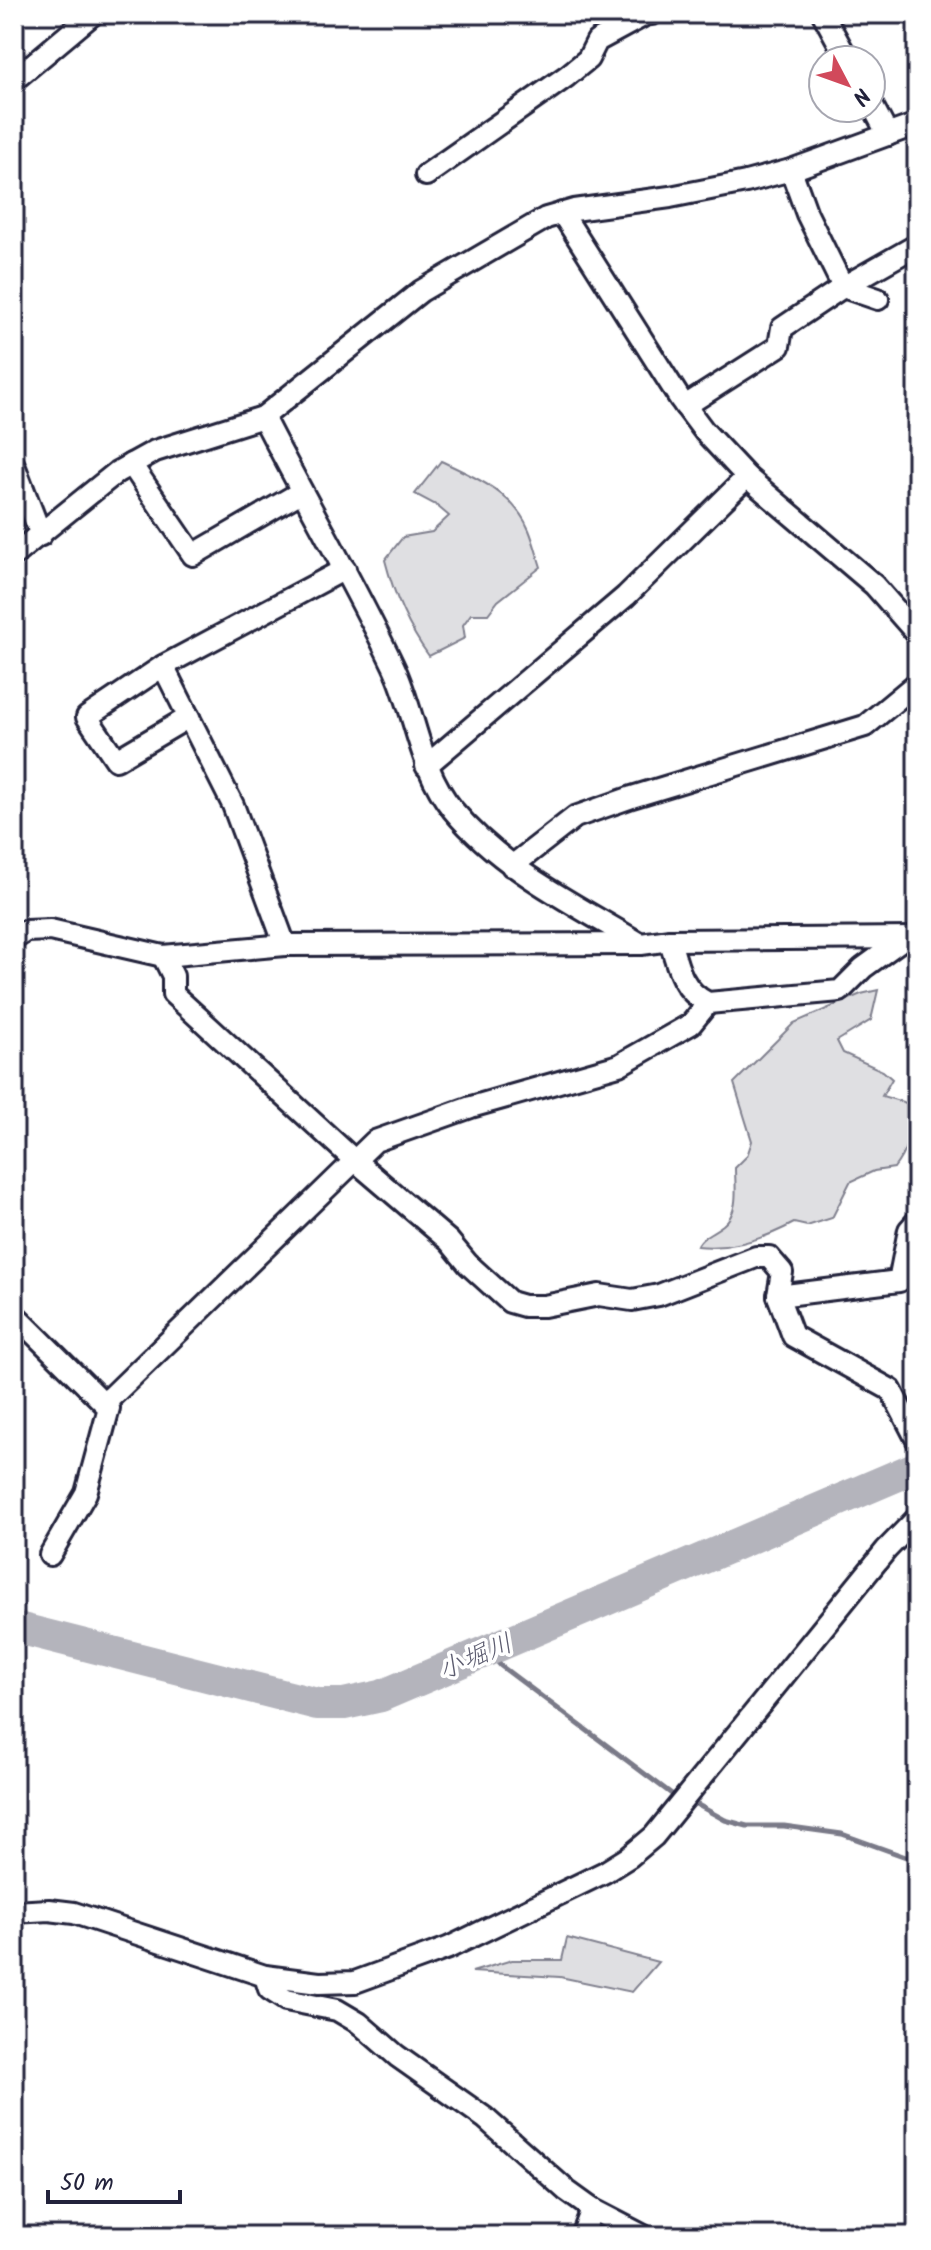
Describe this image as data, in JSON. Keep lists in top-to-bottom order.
{
  "water": ["小堀川"],
  "scale_bar": "50 m",
  "north": "bottom right"
}
